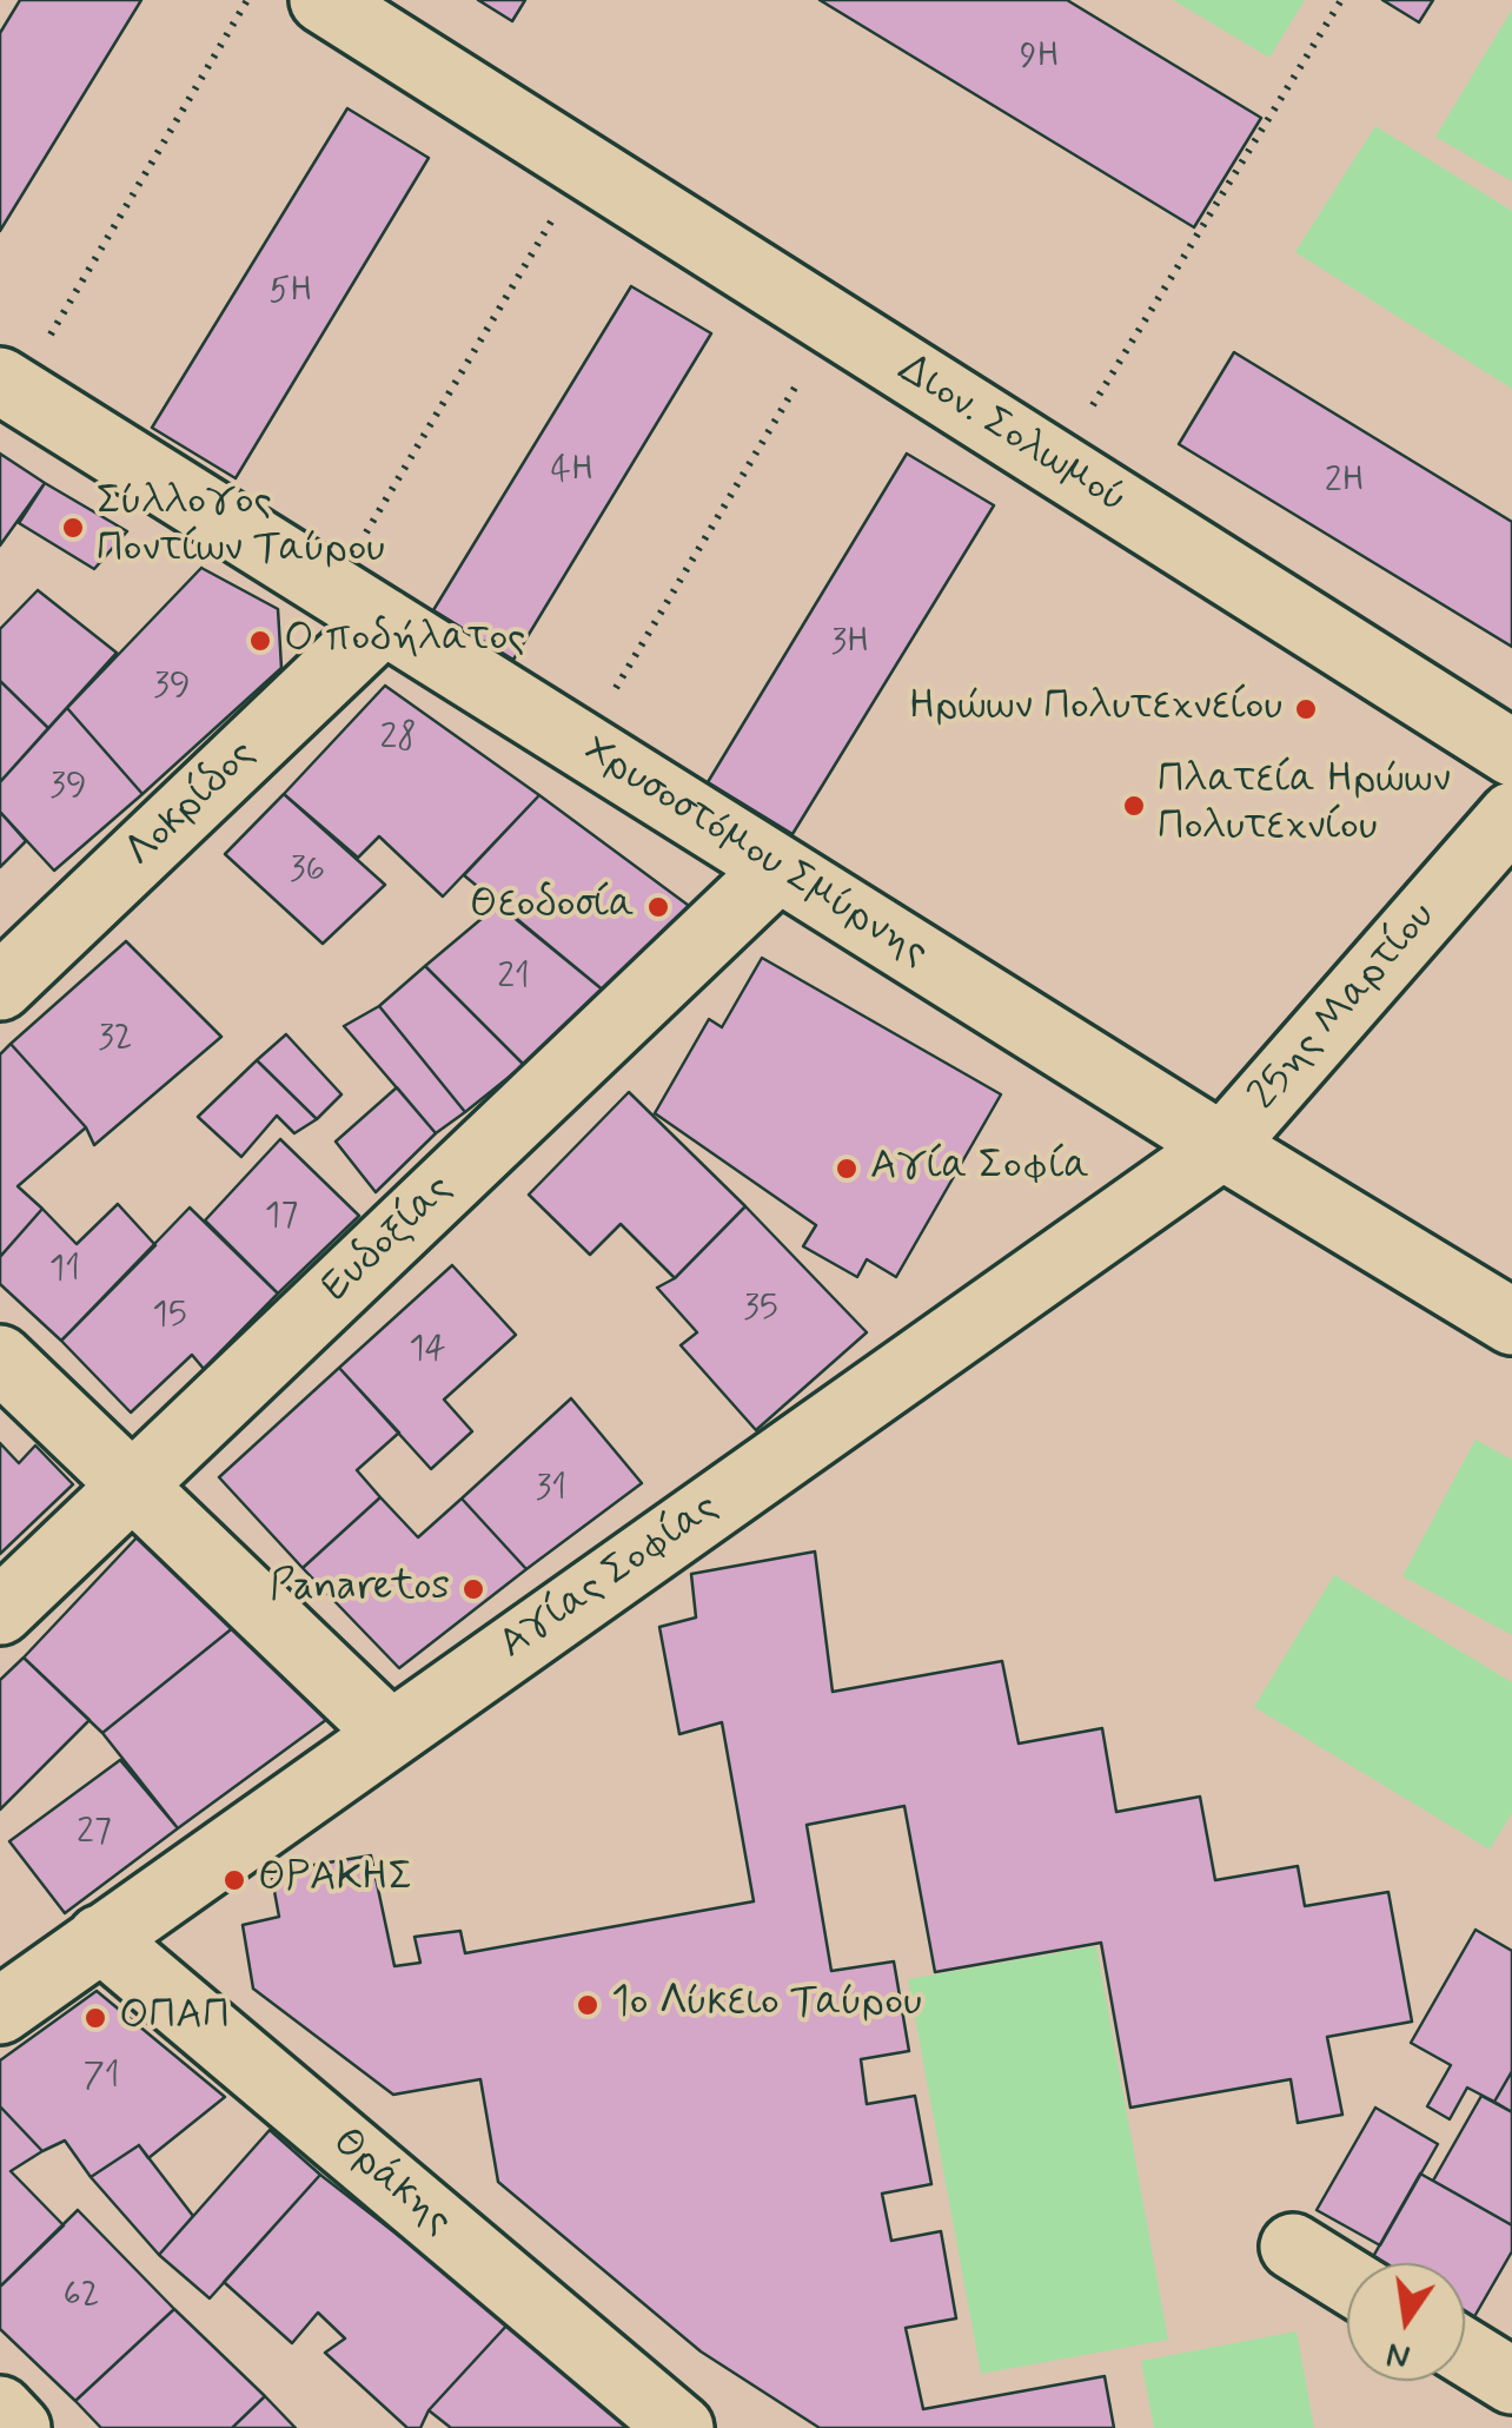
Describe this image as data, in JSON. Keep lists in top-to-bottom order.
{
  "streets": {
    "street": [
      "Διον. Σολωμού",
      "Λοκρίδος",
      "Χρυσοστόμου Σμύρνης",
      "25ης Μαρτίου",
      "Ευδοξίας",
      "Αγίας Σοφίας",
      "Θράκης"
    ]
  },
  "crossings": [
    ["Λοκρίδος", "Χρυσοστόμου Σμύρνης"],
    ["Χρυσοστόμου Σμύρνης", "25ης Μαρτίου"],
    ["Χρυσοστόμου Σμύρνης", "Ευδοξίας"],
    ["Χρυσοστόμου Σμύρνης", "Αγίας Σοφίας"],
    ["25ης Μαρτίου", "Αγίας Σοφίας"],
    ["Αγίας Σοφίας", "Θράκης"]
  ],
  "places": [
    "Σύλλογος Ποντίων Ταύρου",
    "Ο ποδήλατος",
    "Ηρώων Πολυτεχνείου",
    "Πλατεία Ηρώων Πολυτεχνίου",
    "Θεοδοσία",
    "Αγία Σοφία",
    "Panaretos",
    "ΘΡΑΚΗΣ",
    "1ο Λύκειο Ταύρου",
    "ΟΠΑΠ"
  ],
  "house_numbers": [
    "9Η",
    "5Η",
    "4Η",
    "2Η",
    "3Η",
    "39",
    "28",
    "39",
    "36",
    "21",
    "32",
    "17",
    "11",
    "35",
    "15",
    "14",
    "31",
    "27",
    "71",
    "62"
  ],
  "north": "bottom"
}
